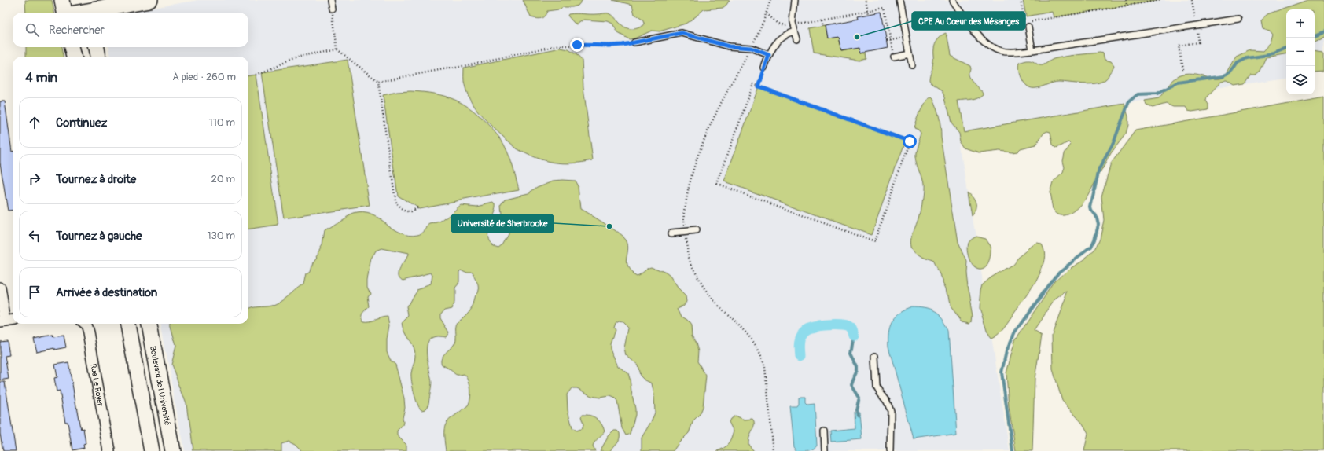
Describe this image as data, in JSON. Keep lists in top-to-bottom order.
{
  "streets": {
    "main road": ["Boulevard de l'Université"],
    "street": ["Rue Le Royer"]
  },
  "places": ["CPE Au Cœur des Mésanges", "Université de Sherbrooke"],
  "page": {
    "map_buttons": ["+", "−"],
    "search": "Rechercher",
    "heading": ["4 min", "À pied · 260 m"],
    "list": [
      ["Continuez", "110 m"],
      ["Tournez à droite", "20 m"],
      ["Tournez à gauche", "130 m"],
      "Arrivée à destination"
    ]
  }
}
